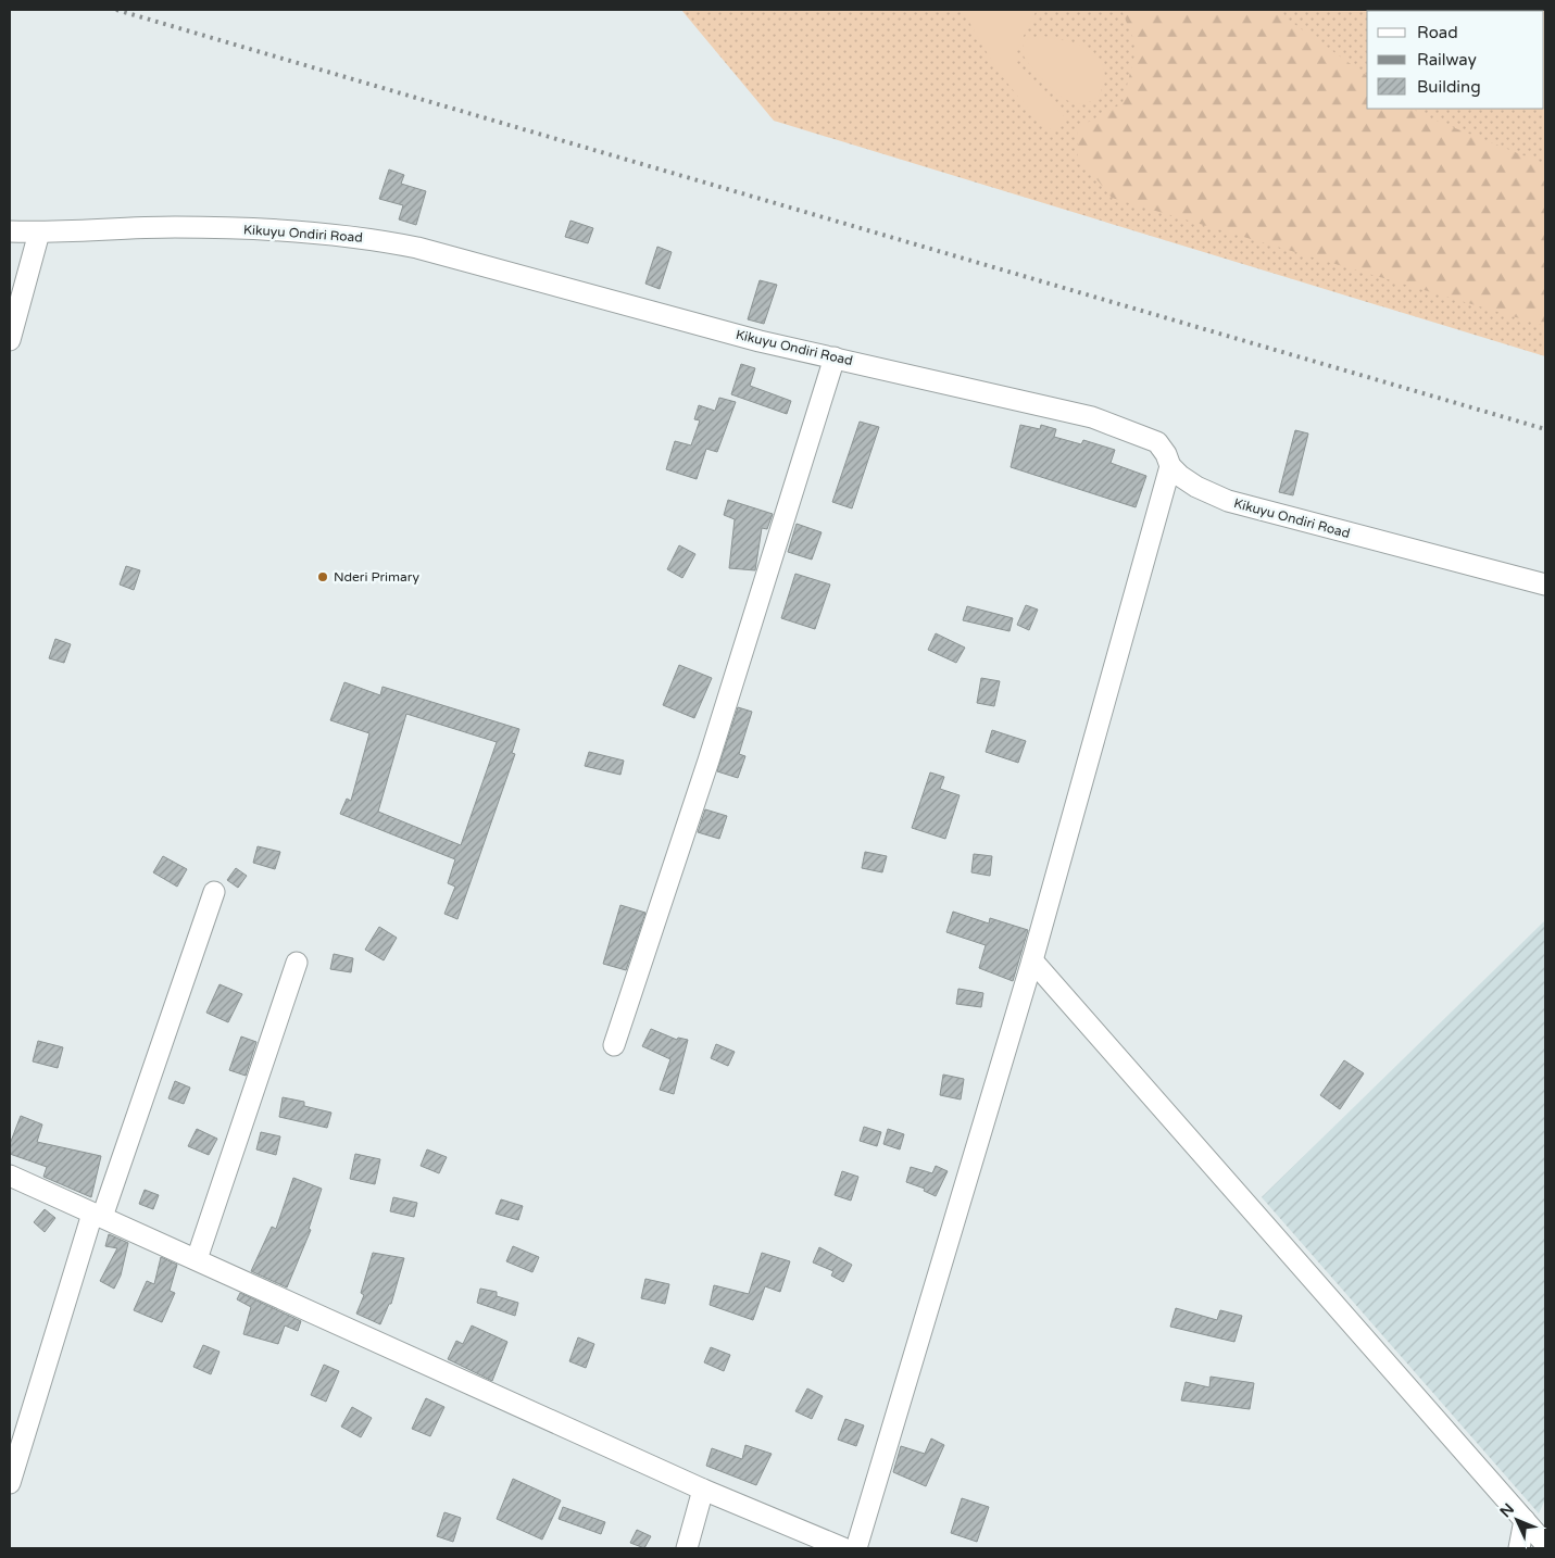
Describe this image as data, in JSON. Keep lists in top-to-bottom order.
{
  "streets": {
    "street": ["Kikuyu Ondiri Road"]
  },
  "places": ["Nderi Primary"],
  "legend": ["Road", "Railway", "Building"],
  "north": "top left"
}
